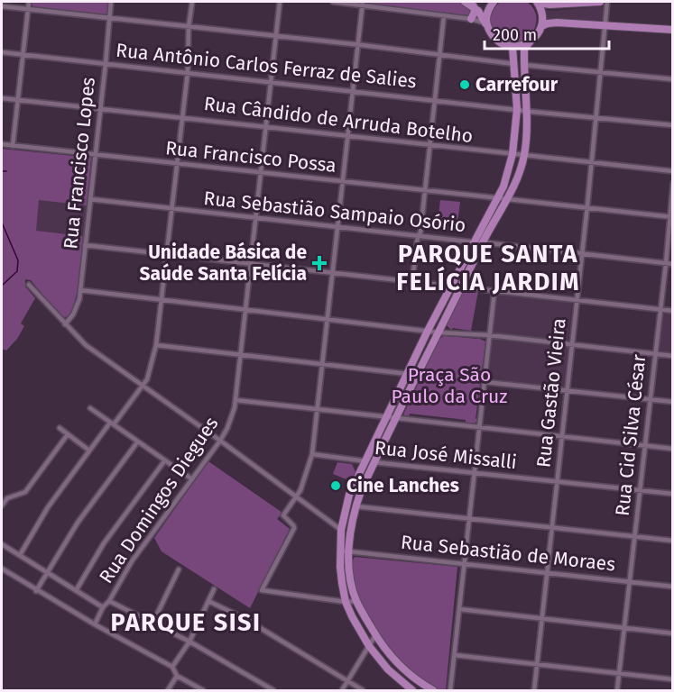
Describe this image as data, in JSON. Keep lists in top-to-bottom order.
{
  "streets": {
    "street": [
      "Rua Antônio Carlos Ferraz de Salies",
      "Rua Cândido de Arruda Botelho",
      "Rua Francisco Possa",
      "Rua Francisco Lopes",
      "Rua Sebastião Sampaio Osório",
      "Rua Gastão Vieira",
      "Rua Cid Silva César",
      "Rua José Missalli",
      "Rua Domingos Diegues",
      "Rua Sebastião de Moraes"
    ]
  },
  "crossings": [
    ["Rua Antônio Carlos Ferraz de Salies", "Rua Francisco Lopes"],
    ["Rua Antônio Carlos Ferraz de Salies", "Rua Gastão Vieira"],
    ["Rua Antônio Carlos Ferraz de Salies", "Rua Domingos Diegues"],
    ["Rua Cândido de Arruda Botelho", "Rua Francisco Lopes"],
    ["Rua Cândido de Arruda Botelho", "Rua Gastão Vieira"],
    ["Rua Cândido de Arruda Botelho", "Rua Domingos Diegues"],
    ["Rua Francisco Possa", "Rua Francisco Lopes"],
    ["Rua Francisco Possa", "Rua Gastão Vieira"],
    ["Rua Francisco Possa", "Rua Cid Silva César"],
    ["Rua Francisco Possa", "Rua Domingos Diegues"],
    ["Rua Francisco Lopes", "Rua Sebastião Sampaio Osório"],
    ["Rua Sebastião Sampaio Osório", "Rua Gastão Vieira"],
    ["Rua Sebastião Sampaio Osório", "Rua Cid Silva César"],
    ["Rua Sebastião Sampaio Osório", "Rua Domingos Diegues"],
    ["Rua Gastão Vieira", "Rua José Missalli"],
    ["Rua Gastão Vieira", "Rua Sebastião de Moraes"],
    ["Rua Cid Silva César", "Rua José Missalli"],
    ["Rua Cid Silva César", "Rua Sebastião de Moraes"]
  ],
  "districts": ["PARQUE SANTA FELÍCIA JARDIM", "PARQUE SISI"],
  "parks": ["Praça São Paulo da Cruz"],
  "places": {
    "other": ["Carrefour", "Cine Lanches"],
    "health": ["Unidade Básica de Saúde Santa Felícia"]
  },
  "scale_bar": "200 m"
}
